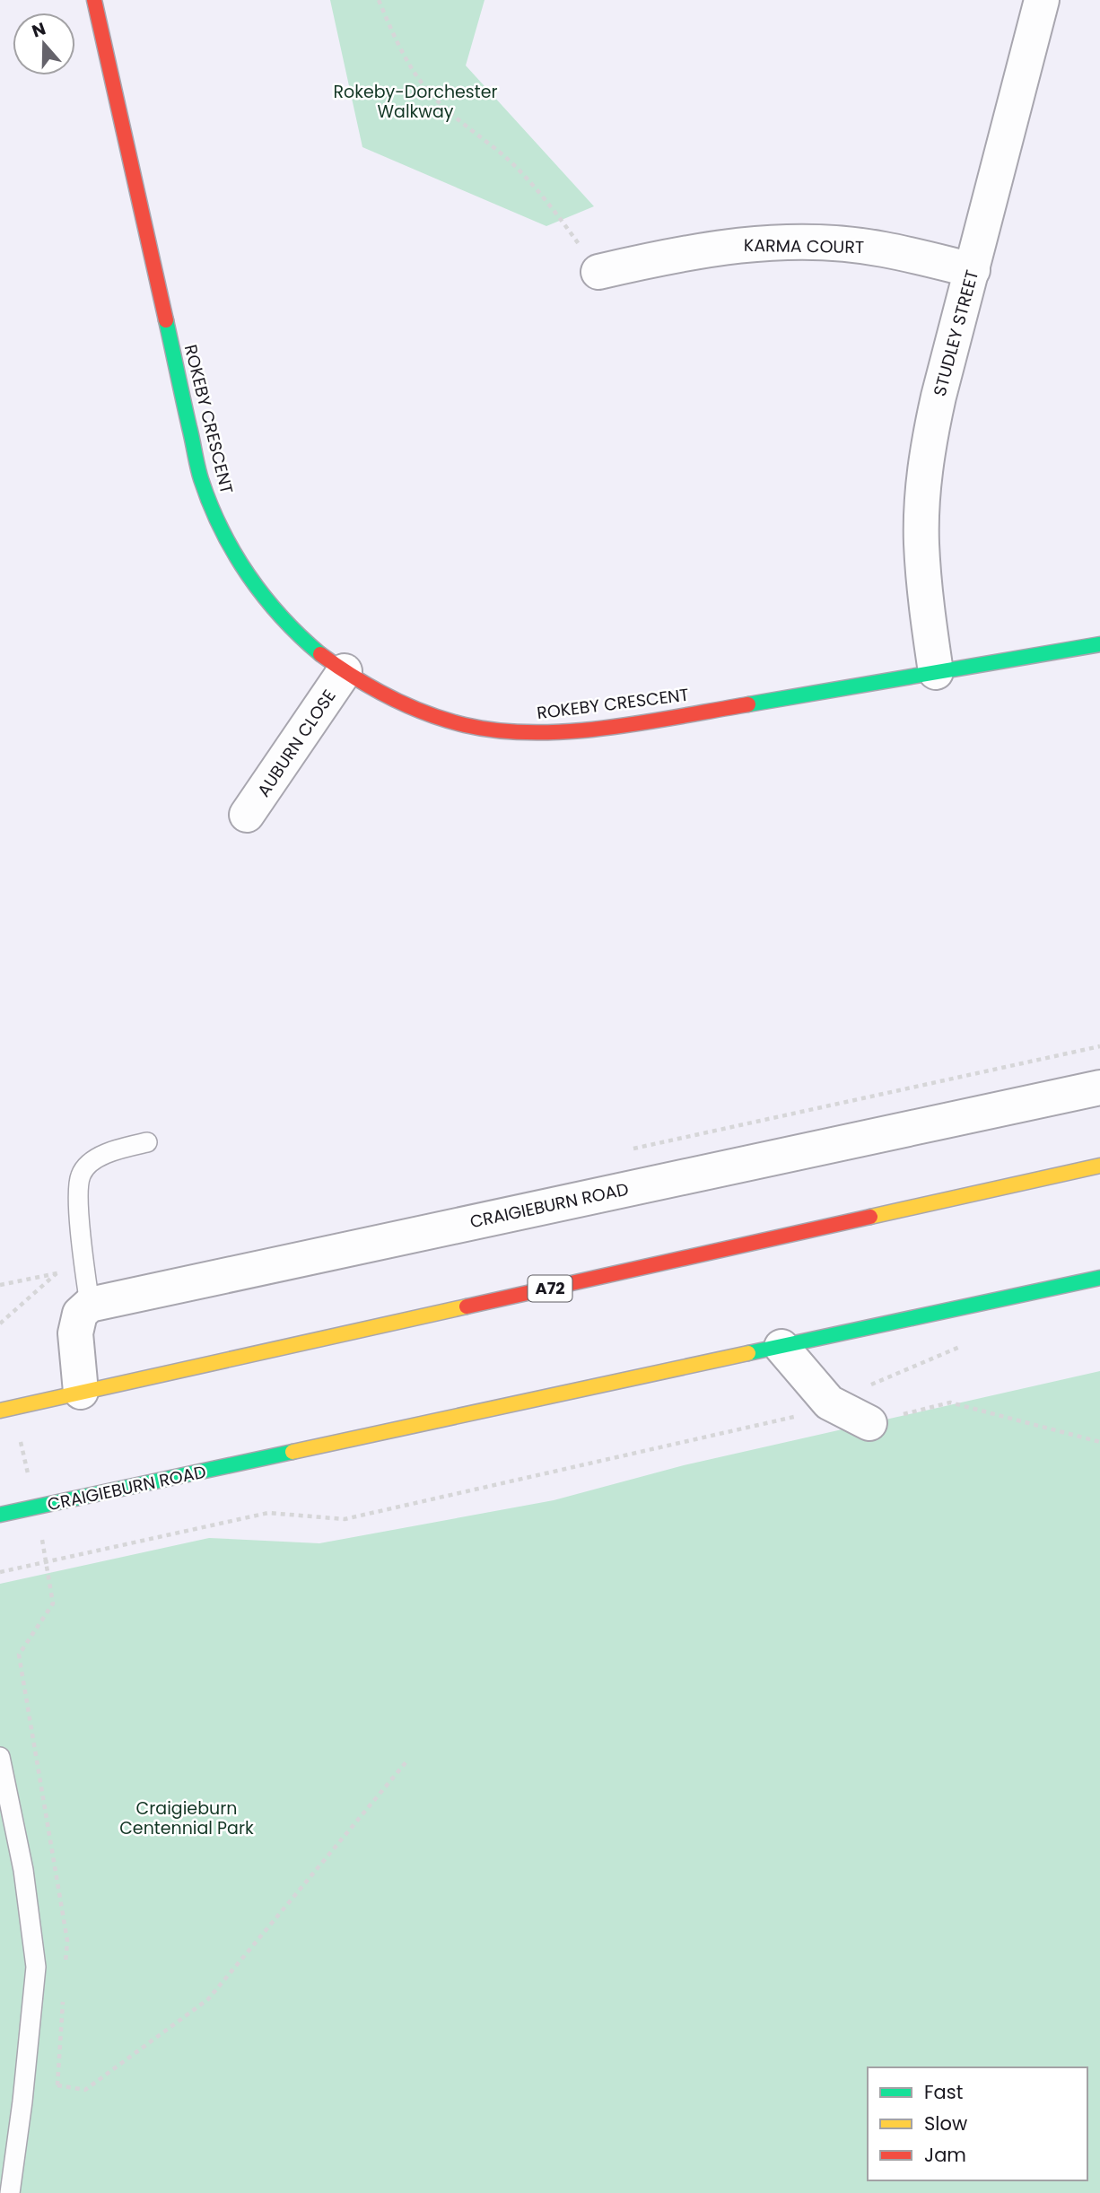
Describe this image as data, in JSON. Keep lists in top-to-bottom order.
{
  "streets": {
    "main road": ["ROKEBY CRESCENT", "CRAIGIEBURN ROAD", "A72"],
    "street": ["KARMA COURT", "STUDLEY STREET", "AUBURN CLOSE"]
  },
  "crossings": [
    ["KARMA COURT", "STUDLEY STREET"],
    ["STUDLEY STREET", "ROKEBY CRESCENT"],
    ["ROKEBY CRESCENT", "AUBURN CLOSE"]
  ],
  "parks": ["Rokeby-Dorchester Walkway", "Craigieburn Centennial Park"],
  "legend": ["Fast", "Slow", "Jam"],
  "north": "top"
}
